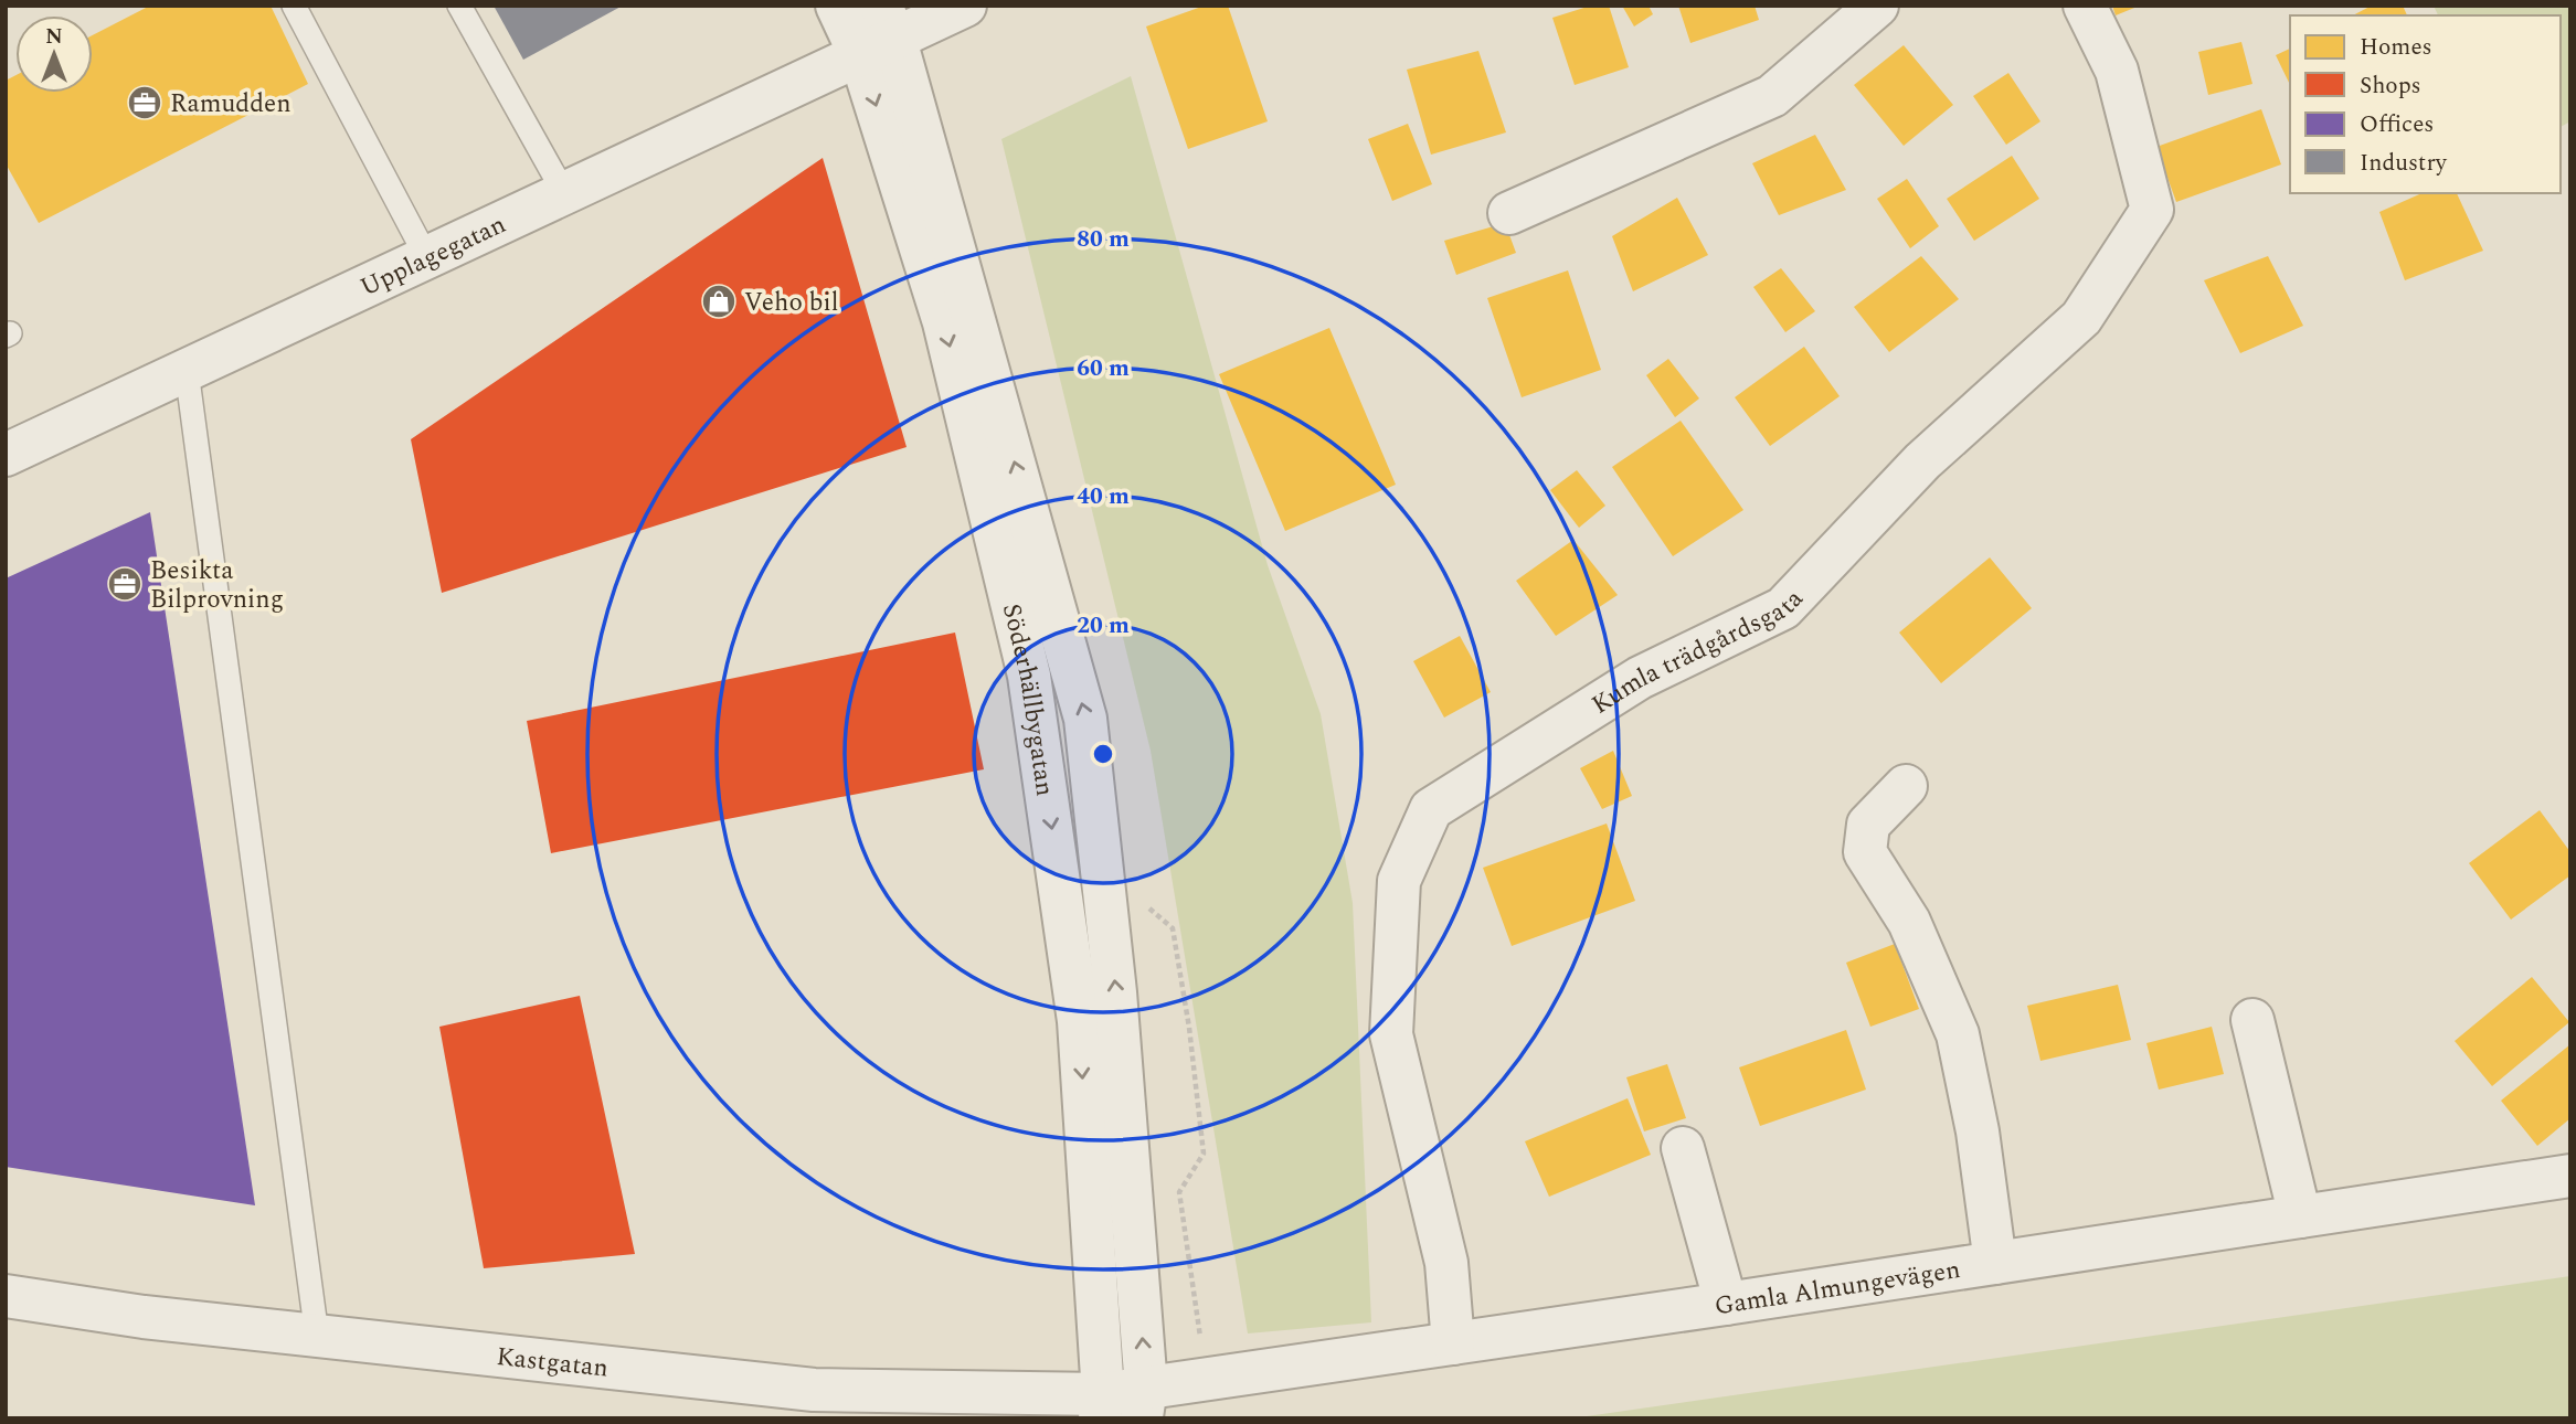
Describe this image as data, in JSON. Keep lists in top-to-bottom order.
{
  "streets": {
    "street": [
      "Upplagegatan",
      "Kumla trädgårdsgata",
      "Söderhällbygatan",
      "Gamla Almungevägen",
      "Kastgatan"
    ]
  },
  "crossings": [
    ["Upplagegatan", "Söderhällbygatan"],
    ["Kumla trädgårdsgata", "Gamla Almungevägen"],
    ["Söderhällbygatan", "Gamla Almungevägen"],
    ["Söderhällbygatan", "Kastgatan"],
    ["Gamla Almungevägen", "Kastgatan"]
  ],
  "places": {
    "office": ["Ramudden", "Besikta Bilprovning"],
    "shop": ["Veho bil"]
  },
  "legend": [
    "Homes",
    "Shops",
    "Offices",
    "Industry"
  ],
  "north": "top",
  "rings": [
    "80 m",
    "60 m",
    "40 m",
    "20 m"
  ]
}
